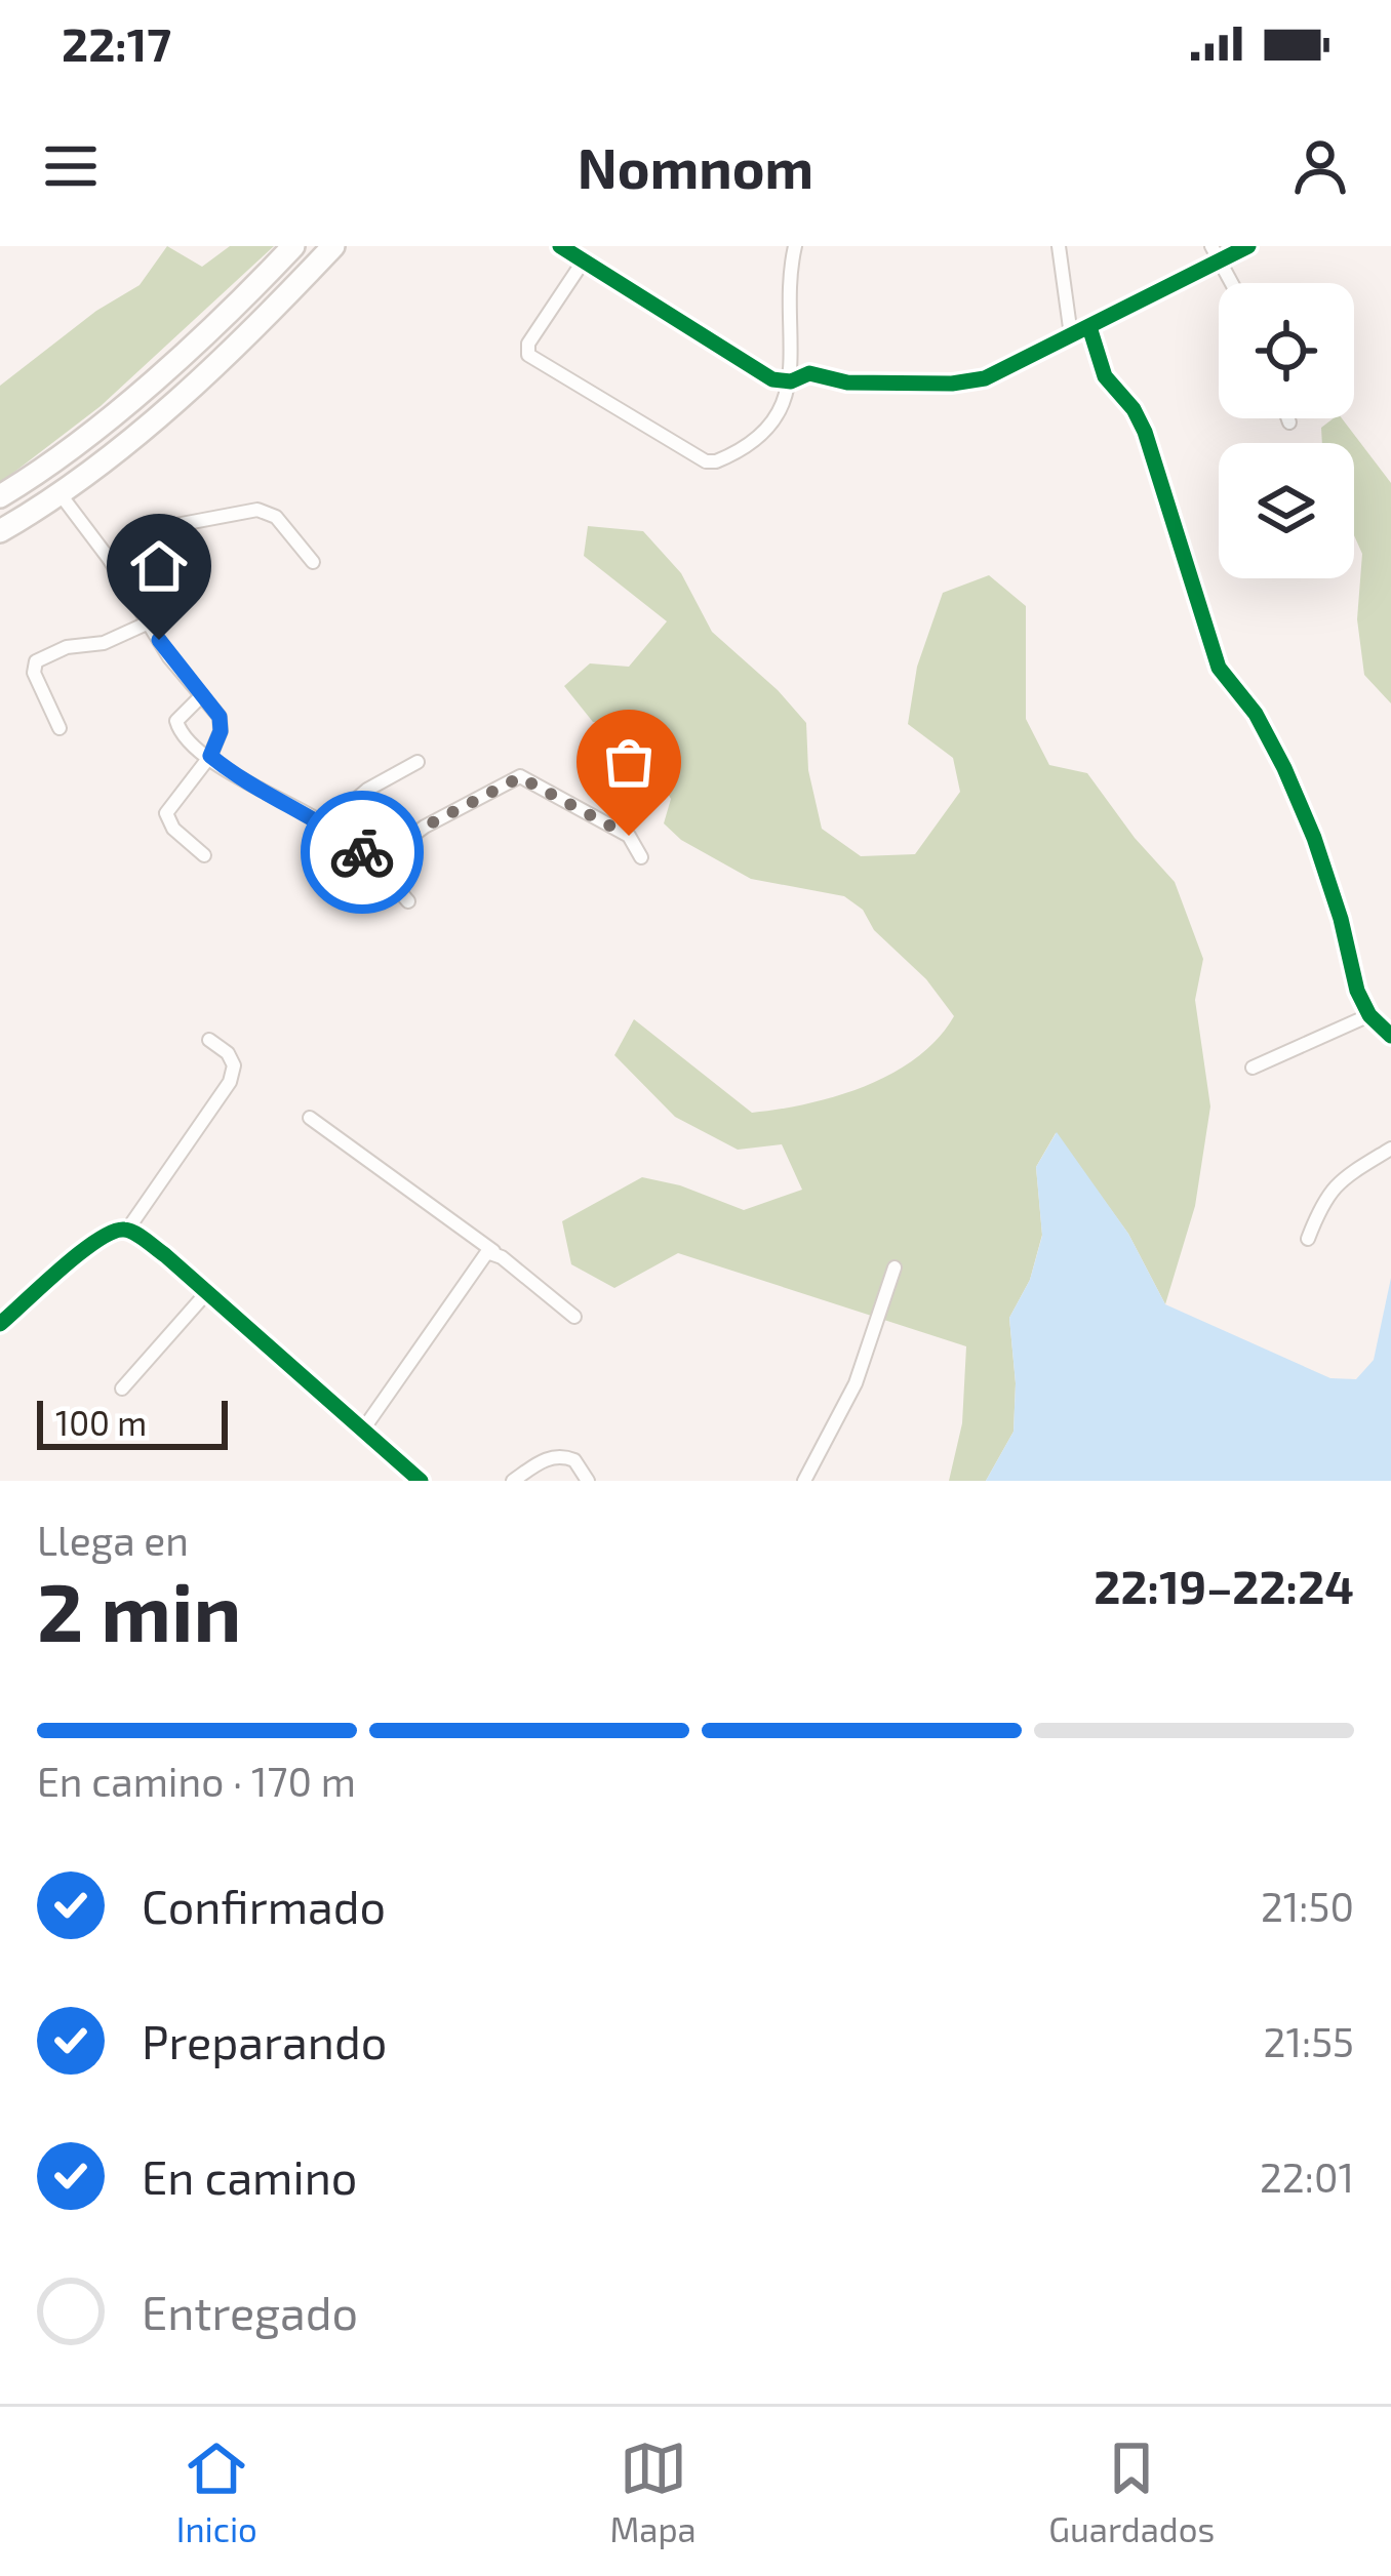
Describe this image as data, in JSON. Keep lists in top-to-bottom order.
{
  "scale_bar": "100 m",
  "page": {
    "status": "22:17",
    "header": "Nomnom",
    "scale": "100 m",
    "heading": ["2 min", "Llega en", "22:19–22:24"],
    "bar": "En camino · 170 m",
    "list": [
      ["Confirmado", "21:50"],
      ["Preparando", "21:55"],
      ["En camino", "22:01"],
      "Entregado"
    ],
    "tabs": ["Inicio", "Mapa", "Guardados"]
  }
}
